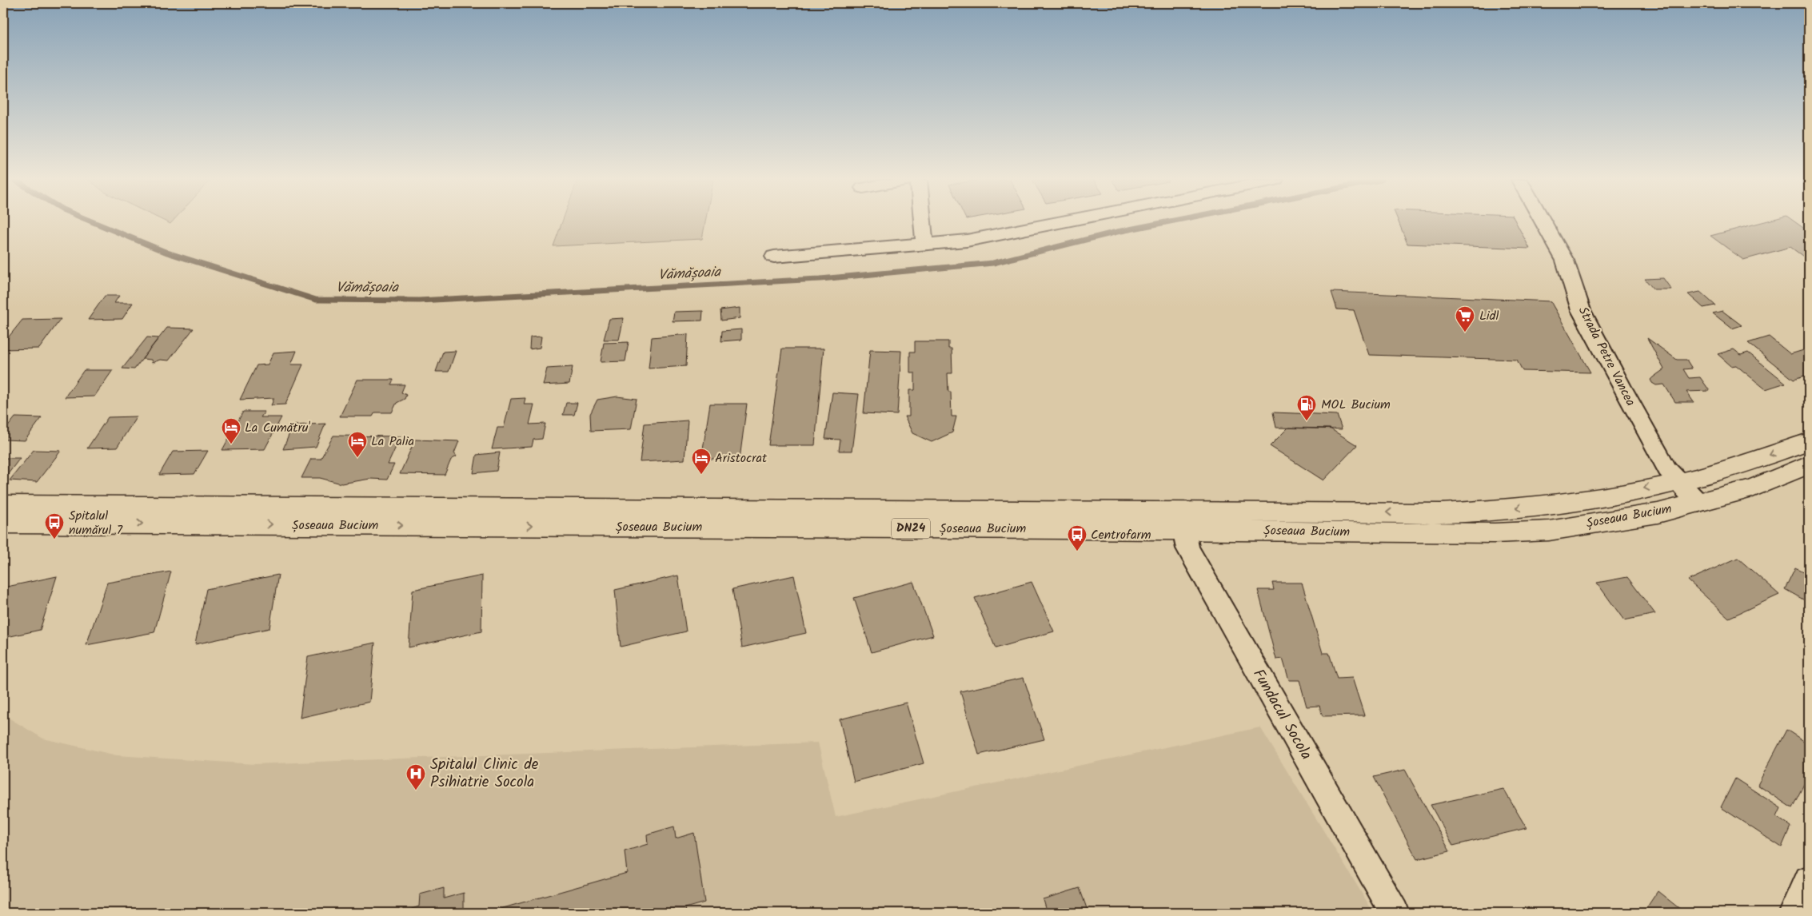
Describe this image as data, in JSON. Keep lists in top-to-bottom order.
{
  "streets": {
    "main road": ["Șoseaua Bucium", "DN24"],
    "street": ["Strada Petre Vancea", "Fundacul Socola"]
  },
  "crossings": [
    ["Strada Petre Vancea", "Șoseaua Bucium"],
    ["Șoseaua Bucium", "Fundacul Socola"]
  ],
  "water": ["Vămășoaia"],
  "places": {
    "supermarket": ["Lidl"],
    "fuel station": ["MOL Bucium"],
    "hotel": ["La Cumătru'", "La Palia", "Aristocrat"],
    "bus stop": ["Spitalul numărul 7", "Centrofarm"],
    "hospital": ["Spitalul Clinic de Psihiatrie Socola"]
  }
}
